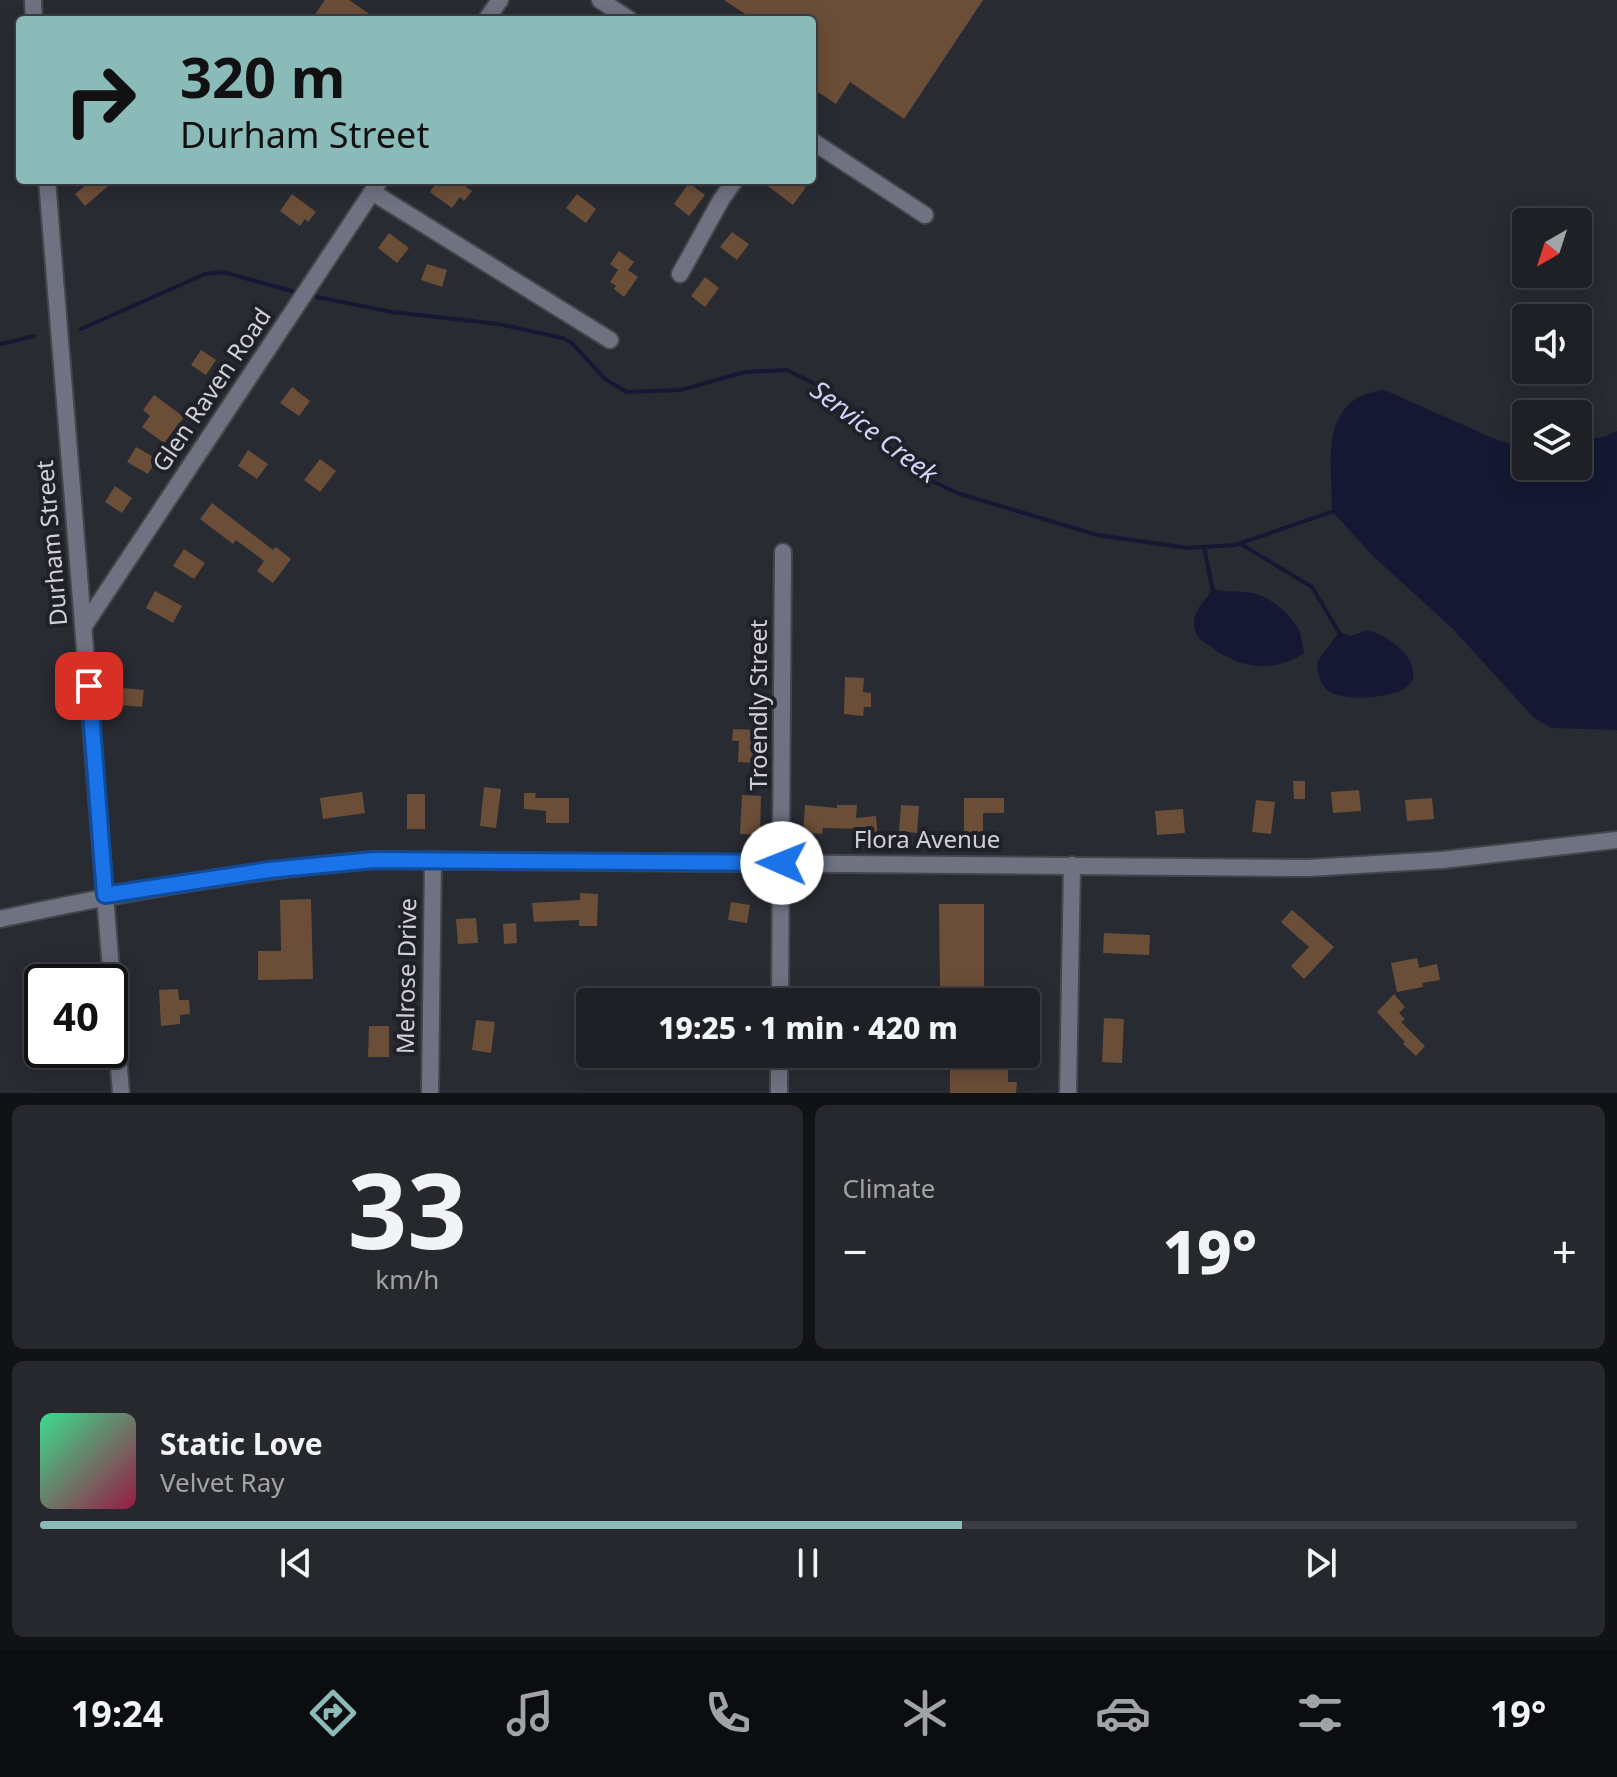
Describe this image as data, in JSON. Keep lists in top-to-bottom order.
{
  "streets": {
    "street": [
      "Glen Raven Road",
      "Durham Street",
      "Troendly Street",
      "Flora Avenue",
      "Melrose Drive"
    ]
  },
  "crossings": [
    ["Glen Raven Road", "Durham Street"],
    ["Durham Street", "Flora Avenue"],
    ["Troendly Street", "Flora Avenue"],
    ["Flora Avenue", "Melrose Drive"]
  ],
  "water": ["Service Creek"],
  "north": "bottom left",
  "page": {
    "turn": ["320 m", "Durham Street"],
    "limit": "40",
    "trip": "19:25 · 1 min · 420 m",
    "tile": [
      ["33", "km/h"],
      "Climate"
    ],
    "heat": ["−", "19°", "+"],
    "song": ["Static Love", "Velvet Ray"],
    "tabs": ["19:24", "19°"]
  }
}
